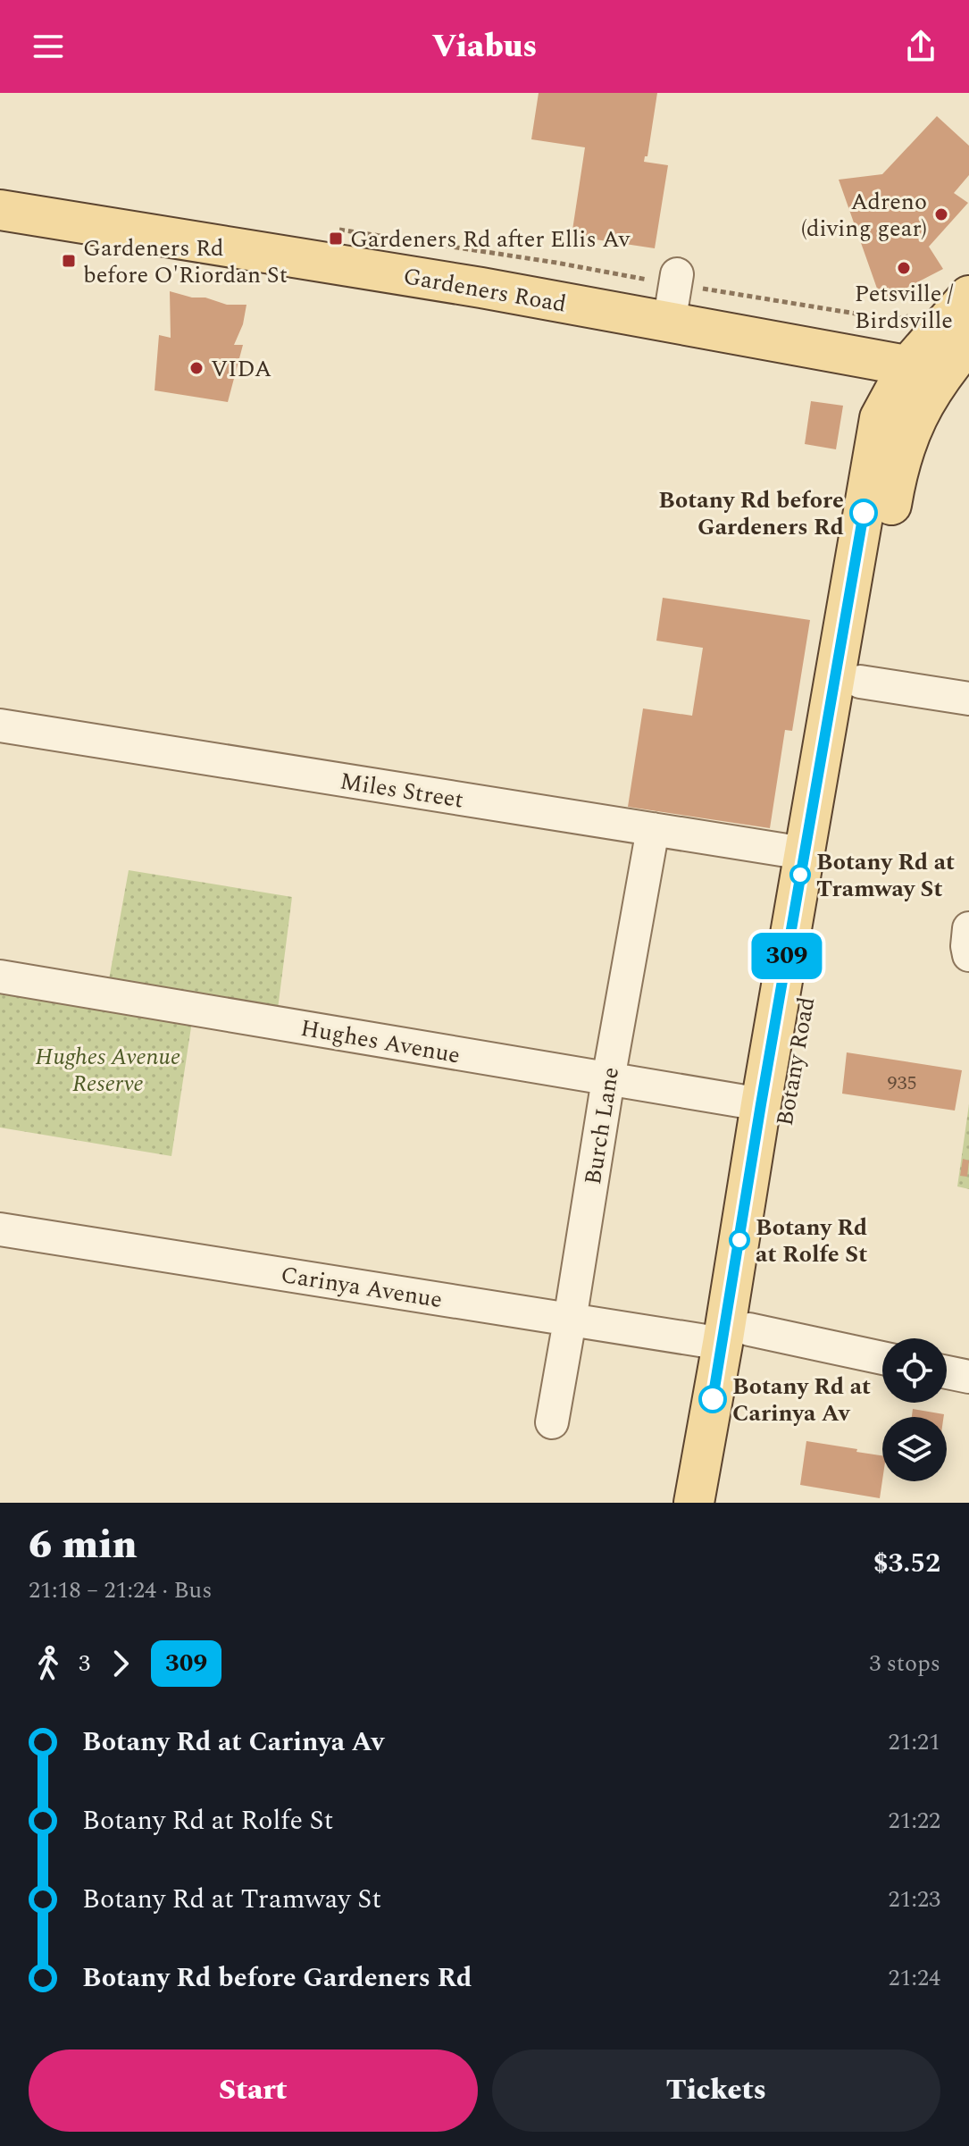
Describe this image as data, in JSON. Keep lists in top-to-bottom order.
{
  "streets": {
    "main road": ["Gardeners Road", "Botany Road"],
    "street": [
      "Miles Street",
      "Hughes Avenue",
      "Burch Lane",
      "Carinya Avenue"
    ]
  },
  "crossings": [
    ["Gardeners Road", "Botany Road"],
    ["Miles Street", "Botany Road"],
    ["Miles Street", "Burch Lane"],
    ["Hughes Avenue", "Botany Road"],
    ["Hughes Avenue", "Burch Lane"],
    ["Botany Road", "Carinya Avenue"],
    ["Burch Lane", "Carinya Avenue"]
  ],
  "parks": ["Hughes Avenue Reserve"],
  "places": {
    "other": [
      "Adreno (diving gear)",
      "Petsville / Birdsville",
      "VIDA",
      "Botany Rd before Gardeners Rd",
      "Botany Rd at Tramway St",
      "Botany Rd at Rolfe St",
      "Botany Rd at Carinya Av"
    ],
    "transit": ["Gardeners Rd after Ellis Av", "Gardeners Rd before O'Riordan St"]
  },
  "lines": ["bus line 309"],
  "house_numbers": ["935"],
  "page": {
    "header": "Viabus",
    "on_map": "309",
    "heading": ["6 min", "21:18 – 21:24 · Bus", "$3.52"],
    "legs": ["3", "309", "3 stops"],
    "list": [
      {
        "name": "Botany Rd at Carinya Av",
        "value": "21:21"
      },
      {
        "name": "Botany Rd at Rolfe St",
        "value": "21:22"
      },
      {
        "name": "Botany Rd at Tramway St",
        "value": "21:23"
      },
      {
        "name": "Botany Rd before Gardeners Rd",
        "value": "21:24"
      }
    ],
    "buttons": ["Start", "Tickets"]
  }
}
